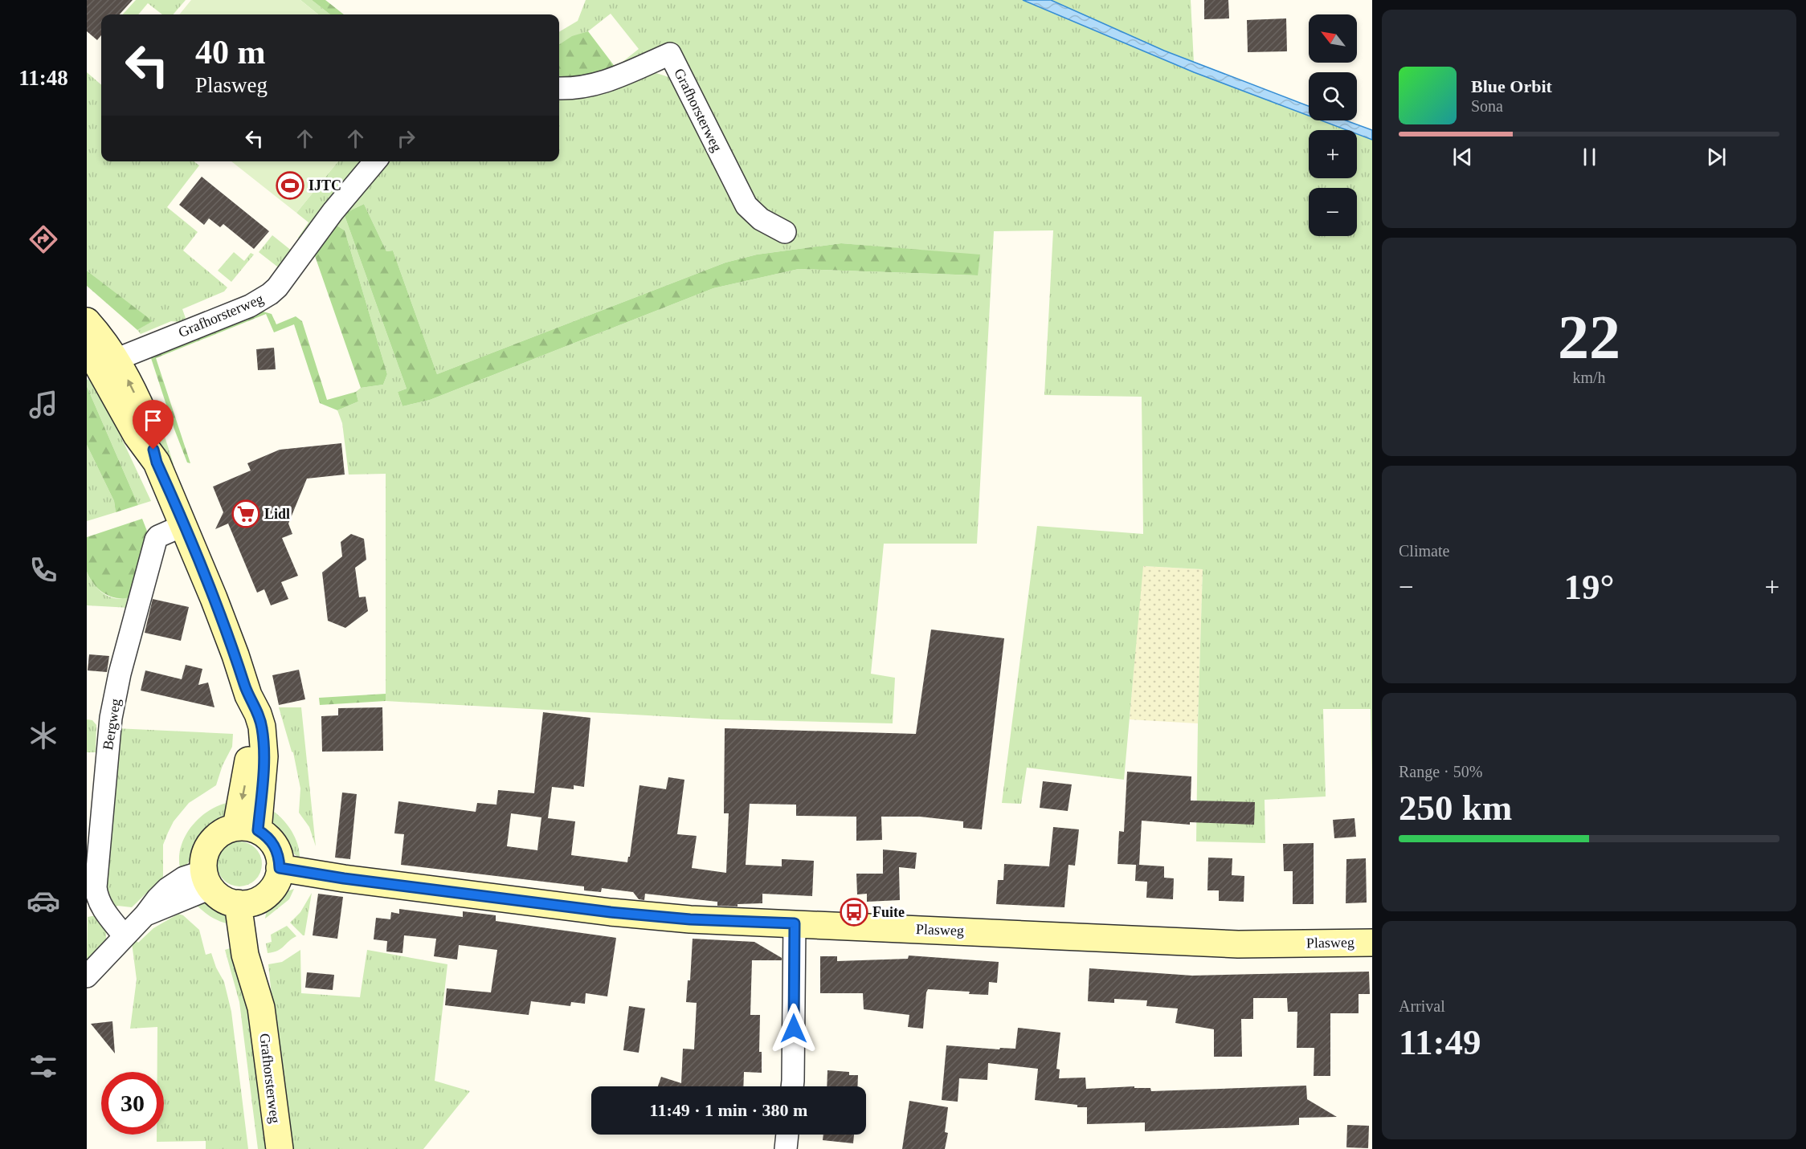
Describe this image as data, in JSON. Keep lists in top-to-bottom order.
{
  "streets": {
    "street": ["Grafhorsterweg", "Bergweg", "Plasweg"]
  },
  "crossings": [
    ["Grafhorsterweg", "Plasweg"]
  ],
  "places": {
    "sports": ["IJTC"],
    "supermarket": ["Lidl"],
    "bus stop": ["Fuite"]
  },
  "north": "top left",
  "page": {
    "tabs": "11:48",
    "map_buttons": ["+", "−"],
    "turn": ["40 m", "Plasweg"],
    "song": ["Blue Orbit", "Sona"],
    "tile": [
      ["22", "km/h"],
      "Climate",
      ["Range · 50%", "250 km"],
      ["Arrival", "11:49"]
    ],
    "heat": ["−", "19°", "+"],
    "limit": "30",
    "trip": "11:49 · 1 min · 380 m"
  }
}
